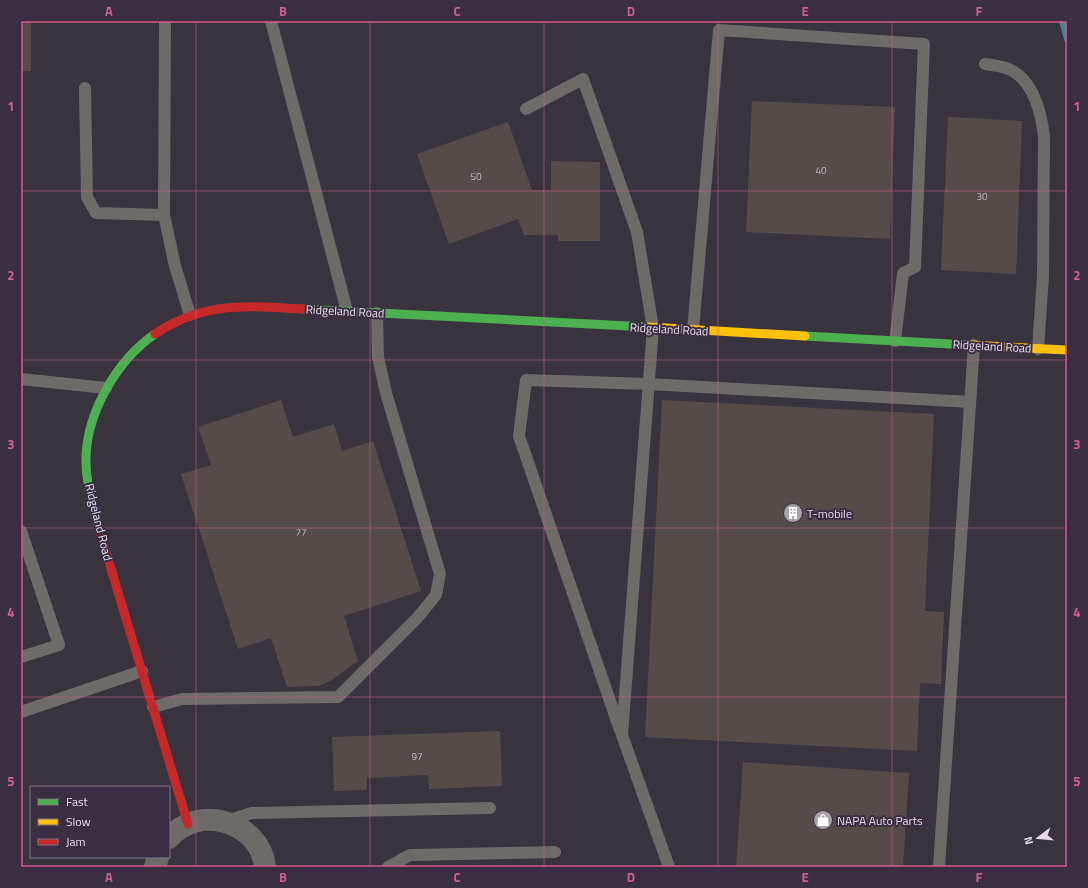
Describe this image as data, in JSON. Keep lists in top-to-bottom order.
{
  "streets": {
    "street": ["Ridgeland Road"]
  },
  "places": {
    "building": ["T-mobile"],
    "shop": ["NAPA Auto Parts"]
  },
  "house_numbers": [
    "40",
    "50",
    "30",
    "77",
    "97"
  ],
  "legend": ["Fast", "Slow", "Jam"],
  "north": "left",
  "grid": {
    "columns": [
      "A",
      "B",
      "C",
      "D",
      "E",
      "F"
    ],
    "rows": [
      "1",
      "2",
      "3",
      "4",
      "5"
    ]
  }
}
